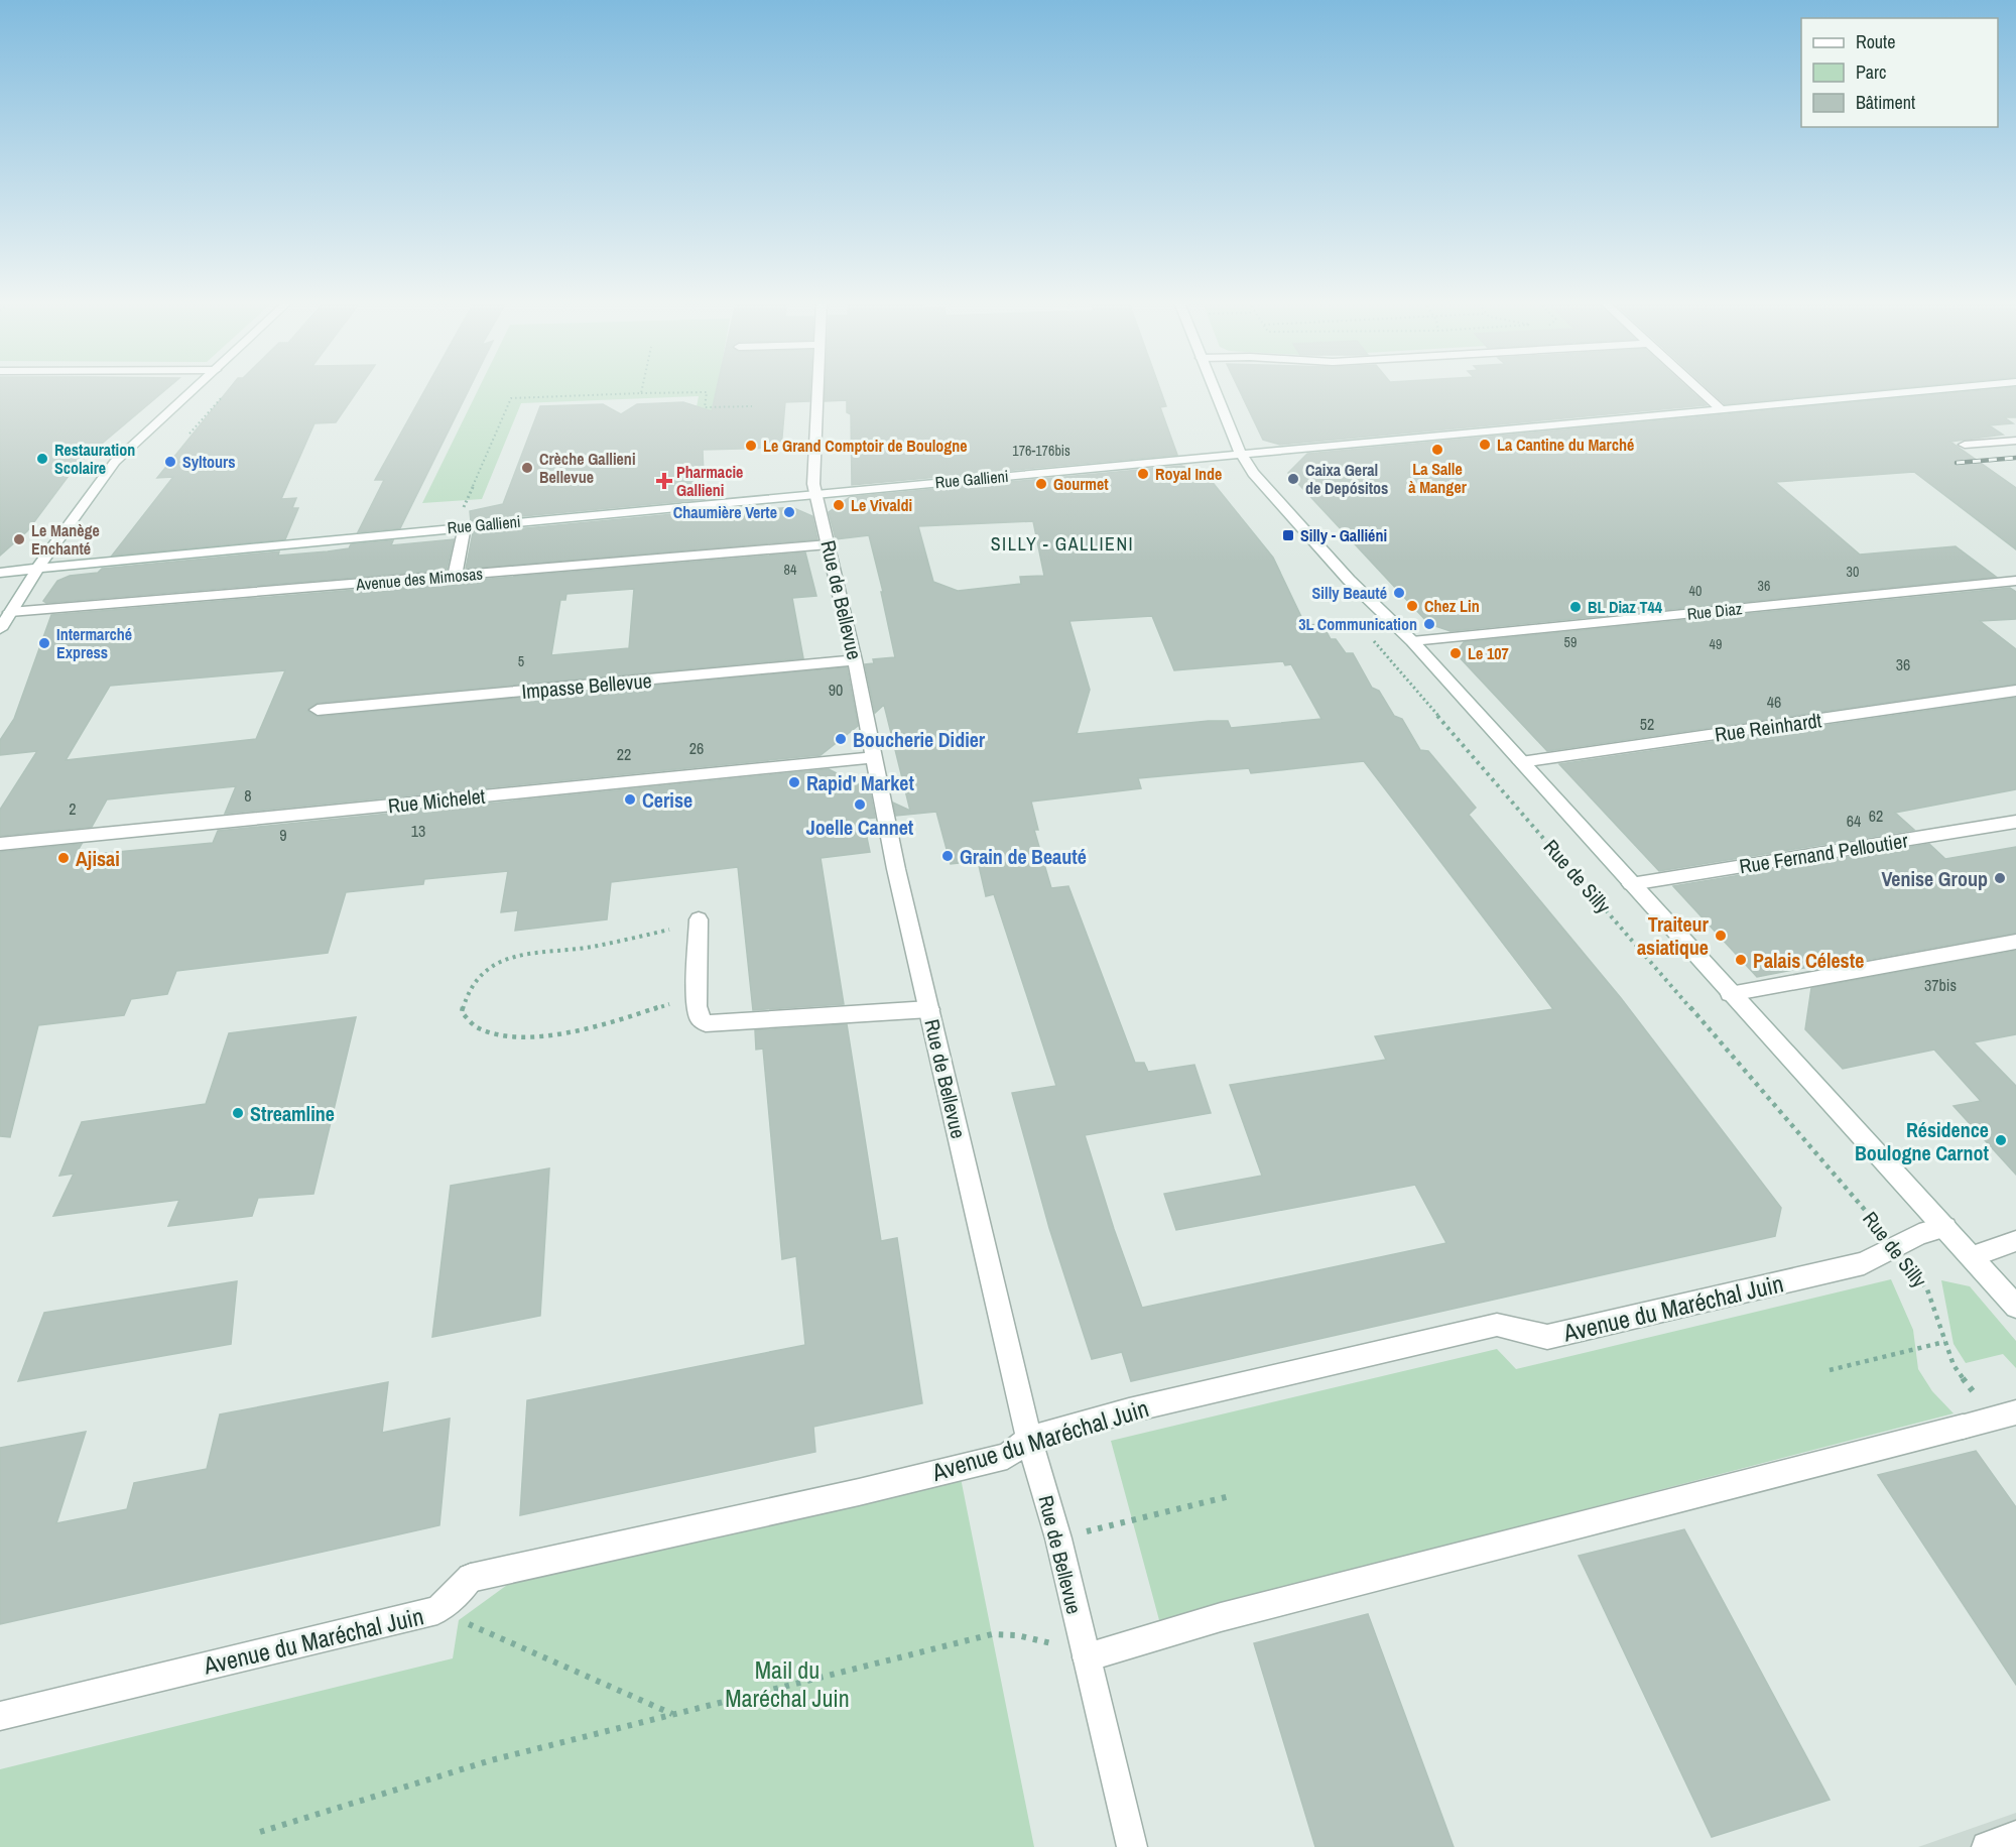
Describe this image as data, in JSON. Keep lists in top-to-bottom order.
{
  "streets": {
    "street": [
      "Rue Gallieni",
      "Avenue des Mimosas",
      "Rue de Bellevue",
      "Rue Diaz",
      "Impasse Bellevue",
      "Rue Reinhardt",
      "Rue Michelet",
      "Rue Fernand Pelloutier",
      "Rue de Silly",
      "Avenue du Maréchal Juin"
    ]
  },
  "crossings": [
    ["Rue Gallieni", "Rue de Bellevue"],
    ["Rue Gallieni", "Rue de Silly"],
    ["Avenue des Mimosas", "Rue de Bellevue"],
    ["Rue de Bellevue", "Impasse Bellevue"],
    ["Rue de Bellevue", "Rue Michelet"],
    ["Rue de Bellevue", "Avenue du Maréchal Juin"],
    ["Rue Diaz", "Rue de Silly"],
    ["Rue Reinhardt", "Rue de Silly"],
    ["Rue Fernand Pelloutier", "Rue de Silly"],
    ["Rue de Silly", "Avenue du Maréchal Juin"]
  ],
  "districts": ["SILLY - GALLIENI"],
  "parks": ["Mail du Maréchal Juin"],
  "places": {
    "other": [
      "La Cantine du Marché",
      "Le Grand Comptoir de Boulogne",
      "La Salle à Manger",
      "Restauration Scolaire",
      "Syltours",
      "Crèche Gallieni Bellevue",
      "Royal Inde",
      "Caixa Geral de Depósitos",
      "Gourmet",
      "Le Vivaldi",
      "Chaumière Verte",
      "Le Manège Enchanté",
      "Silly Beauté",
      "Chez Lin",
      "BL Diaz T44",
      "3L Communication",
      "Intermarché Express",
      "Le 107",
      "Boucherie Didier",
      "Rapid' Market",
      "Cerise",
      "Joelle Cannet",
      "Grain de Beauté",
      "Ajisai",
      "Venise Group",
      "Traiteur asiatique",
      "Palais Céleste",
      "Streamline",
      "Résidence Boulogne Carnot"
    ],
    "health": ["Pharmacie Gallieni"],
    "transit": ["Silly - Galliéni"]
  },
  "house_numbers": [
    "176-176bis",
    "84",
    "30",
    "36",
    "40",
    "59",
    "49",
    "5",
    "36",
    "90",
    "46",
    "52",
    "26",
    "22",
    "8",
    "2",
    "62",
    "64",
    "13",
    "9",
    "37bis"
  ],
  "legend": ["Route", "Parc", "Bâtiment"]
}
